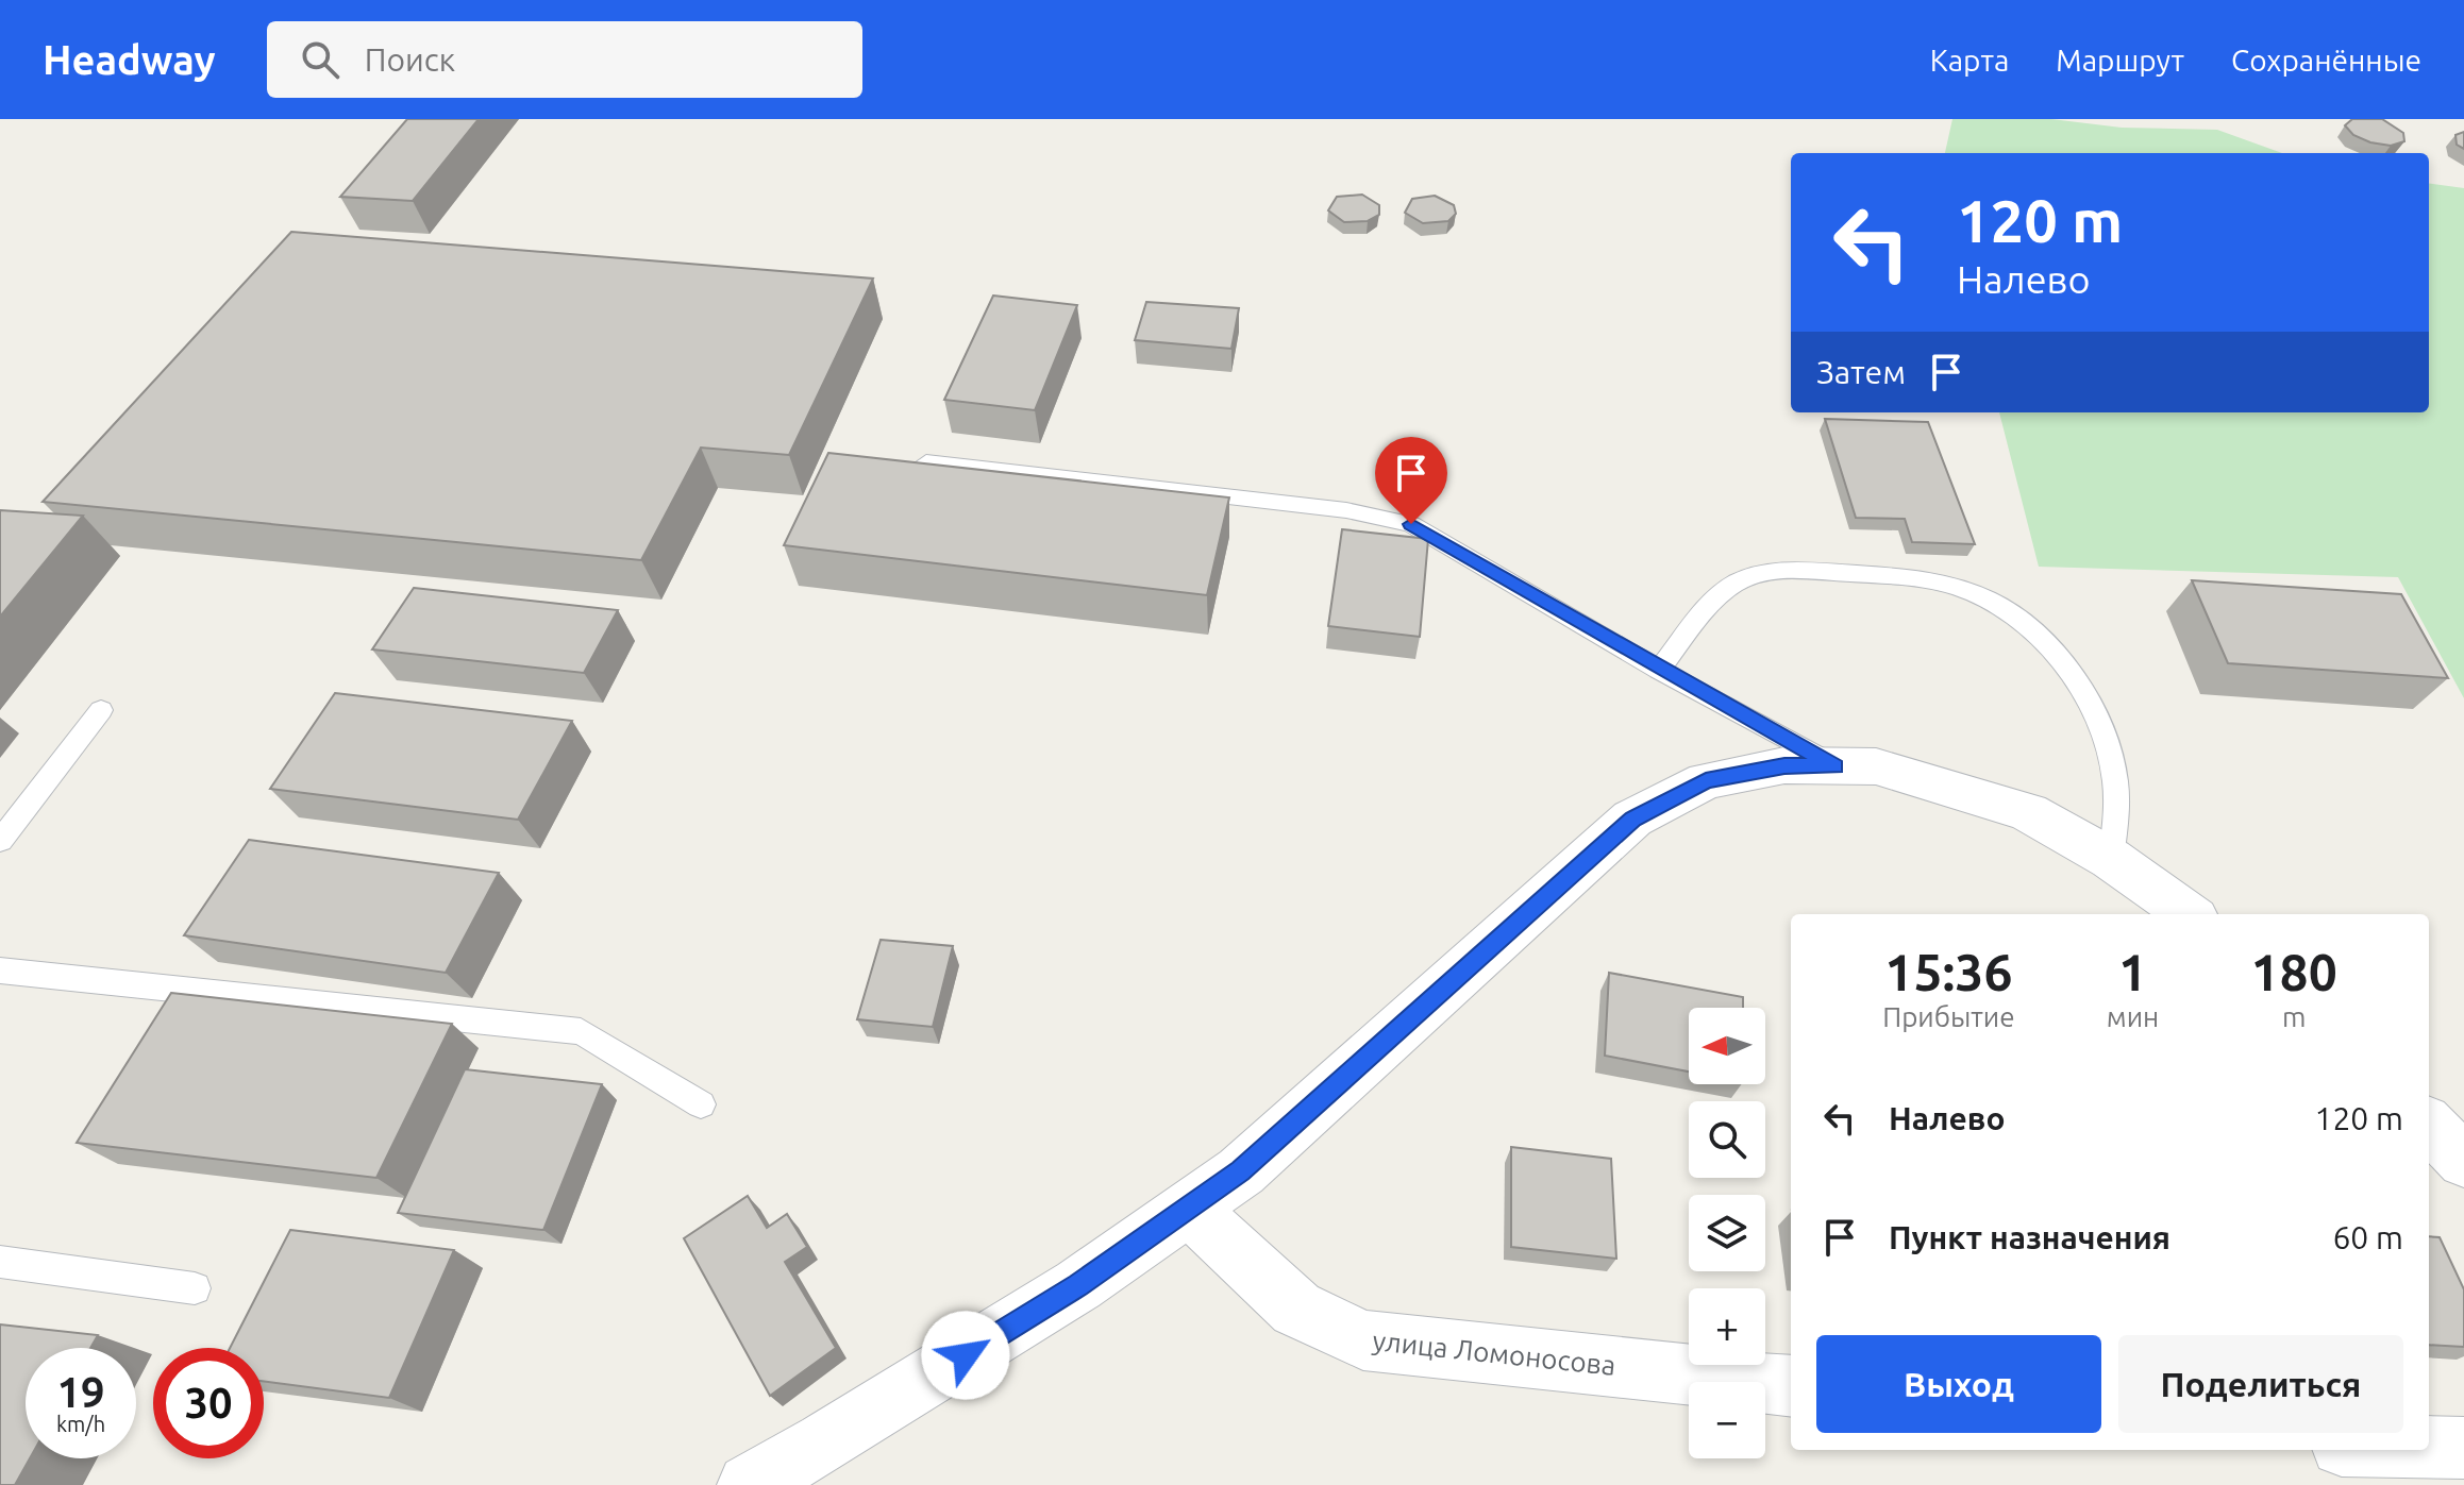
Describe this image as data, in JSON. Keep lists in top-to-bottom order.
{
  "streets": {
    "street": ["улица Ломоносова"]
  },
  "north": "left",
  "page": {
    "header": "Headway",
    "search": "Поиск",
    "nav": ["Карта", "Маршрут", "Сохранённые"],
    "turn": ["120 m", "Налево"],
    "then": "Затем",
    "eta": [
      "15:36",
      "Прибытие",
      "1",
      "мин",
      "180",
      "m"
    ],
    "map_buttons": ["+", "−"],
    "list": [
      {
        "name": "Налево",
        "value": "120 m"
      },
      {
        "name": "Пункт назначения",
        "value": "60 m"
      }
    ],
    "buttons": ["Выход", "Поделиться"],
    "speed": "19 km/h",
    "limit": "30"
  }
}
